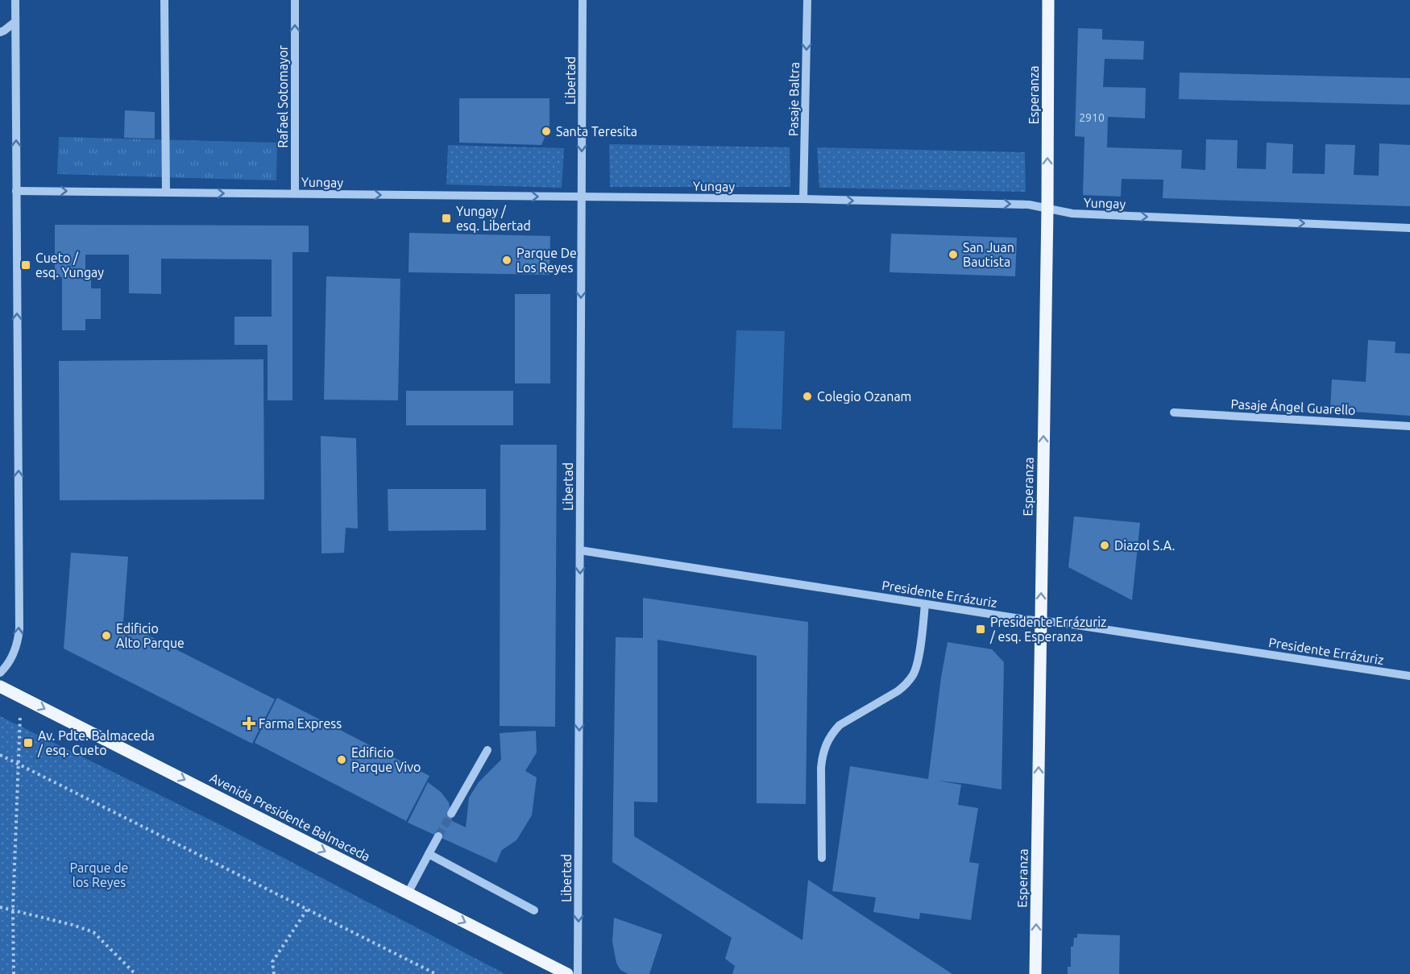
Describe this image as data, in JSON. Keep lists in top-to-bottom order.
{
  "streets": {
    "main road": ["Esperanza", "Avenida Presidente Balmaceda"],
    "street": [
      "Libertad",
      "Rafael Sotomayor",
      "Pasaje Baltra",
      "Yungay",
      "Pasaje Ángel Guarello",
      "Presidente Errázuriz"
    ]
  },
  "crossings": [
    ["Libertad", "Yungay"],
    ["Libertad", "Presidente Errázuriz"],
    ["Esperanza", "Yungay"],
    ["Esperanza", "Presidente Errázuriz"],
    ["Rafael Sotomayor", "Yungay"],
    ["Pasaje Baltra", "Yungay"]
  ],
  "one_way": [
    "Libertad",
    "Esperanza",
    "Rafael Sotomayor",
    "Pasaje Baltra",
    "Yungay",
    "Avenida Presidente Balmaceda"
  ],
  "parks": ["Parque de los Reyes"],
  "places": {
    "other": [
      "Santa Teresita",
      "San Juan Bautista",
      "Parque De Los Reyes",
      "Colegio Ozanam",
      "Diazol S.A.",
      "Edificio Alto Parque",
      "Edificio Parque Vivo"
    ],
    "transit": [
      "Yungay / esq. Libertad",
      "Cueto / esq. Yungay",
      "Presidente Errázuriz / esq. Esperanza",
      "Av. Pdte. Balmaceda / esq. Cueto"
    ],
    "health": ["Farma Express"]
  },
  "house_numbers": ["2910"]
}
